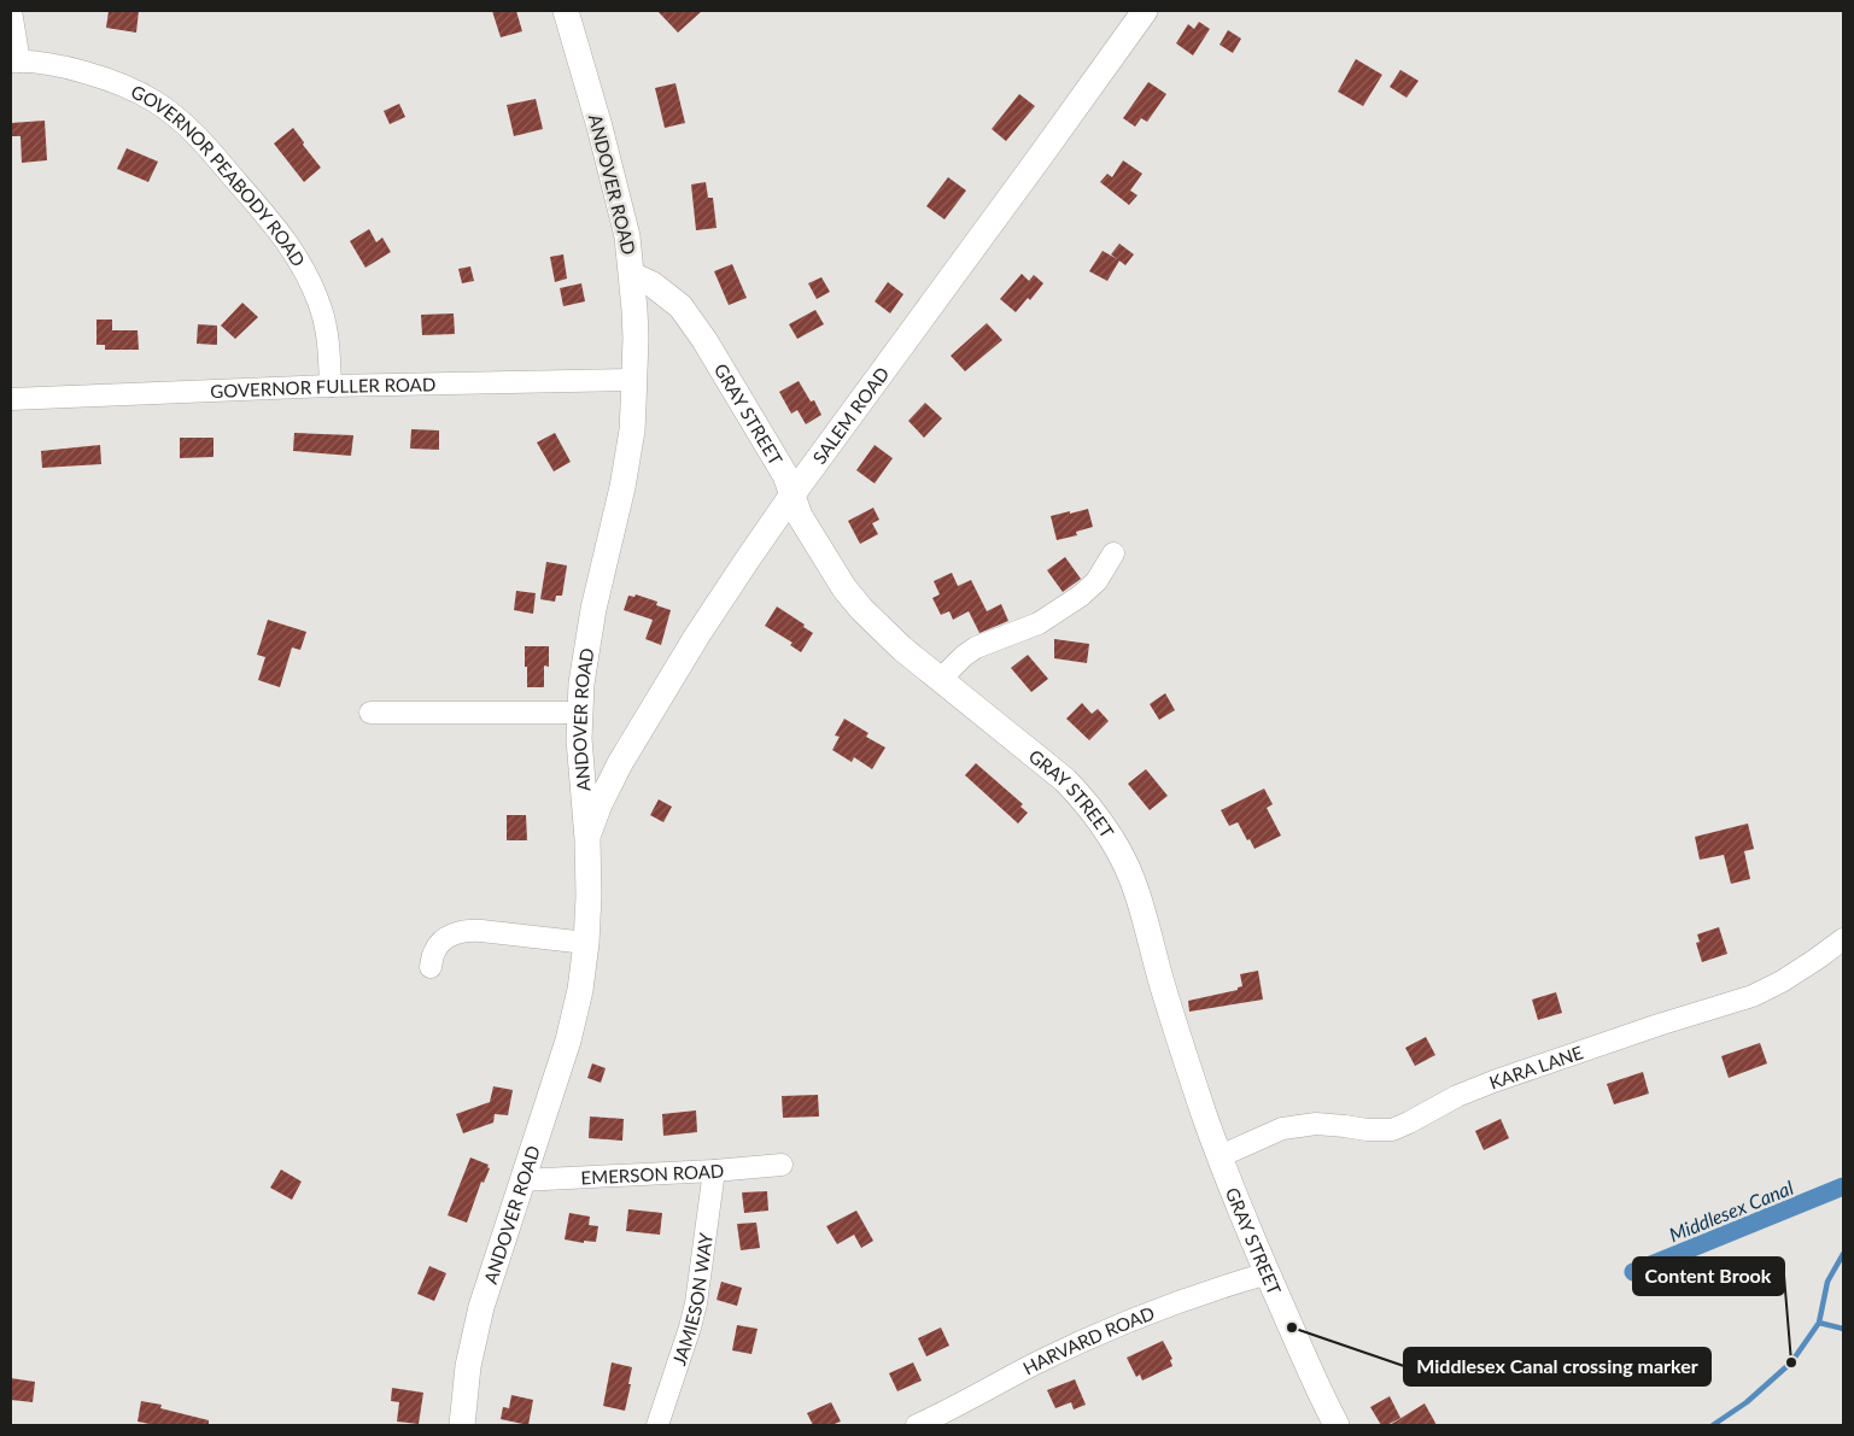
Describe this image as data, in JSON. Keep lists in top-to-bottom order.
{
  "streets": {
    "main road": ["ANDOVER ROAD", "GRAY STREET", "SALEM ROAD"],
    "street": [
      "GOVERNOR PEABODY ROAD",
      "GOVERNOR FULLER ROAD",
      "KARA LANE",
      "EMERSON ROAD",
      "JAMIESON WAY",
      "HARVARD ROAD"
    ]
  },
  "crossings": [
    ["GOVERNOR PEABODY ROAD", "GOVERNOR FULLER ROAD"],
    ["ANDOVER ROAD", "GOVERNOR FULLER ROAD"],
    ["ANDOVER ROAD", "GRAY STREET"],
    ["ANDOVER ROAD", "SALEM ROAD"],
    ["ANDOVER ROAD", "EMERSON ROAD"],
    ["GRAY STREET", "SALEM ROAD"],
    ["GRAY STREET", "KARA LANE"],
    ["GRAY STREET", "HARVARD ROAD"],
    ["EMERSON ROAD", "JAMIESON WAY"]
  ],
  "water": ["Middlesex Canal"],
  "places": ["Middlesex Canal crossing marker", "Content Brook"]
}
